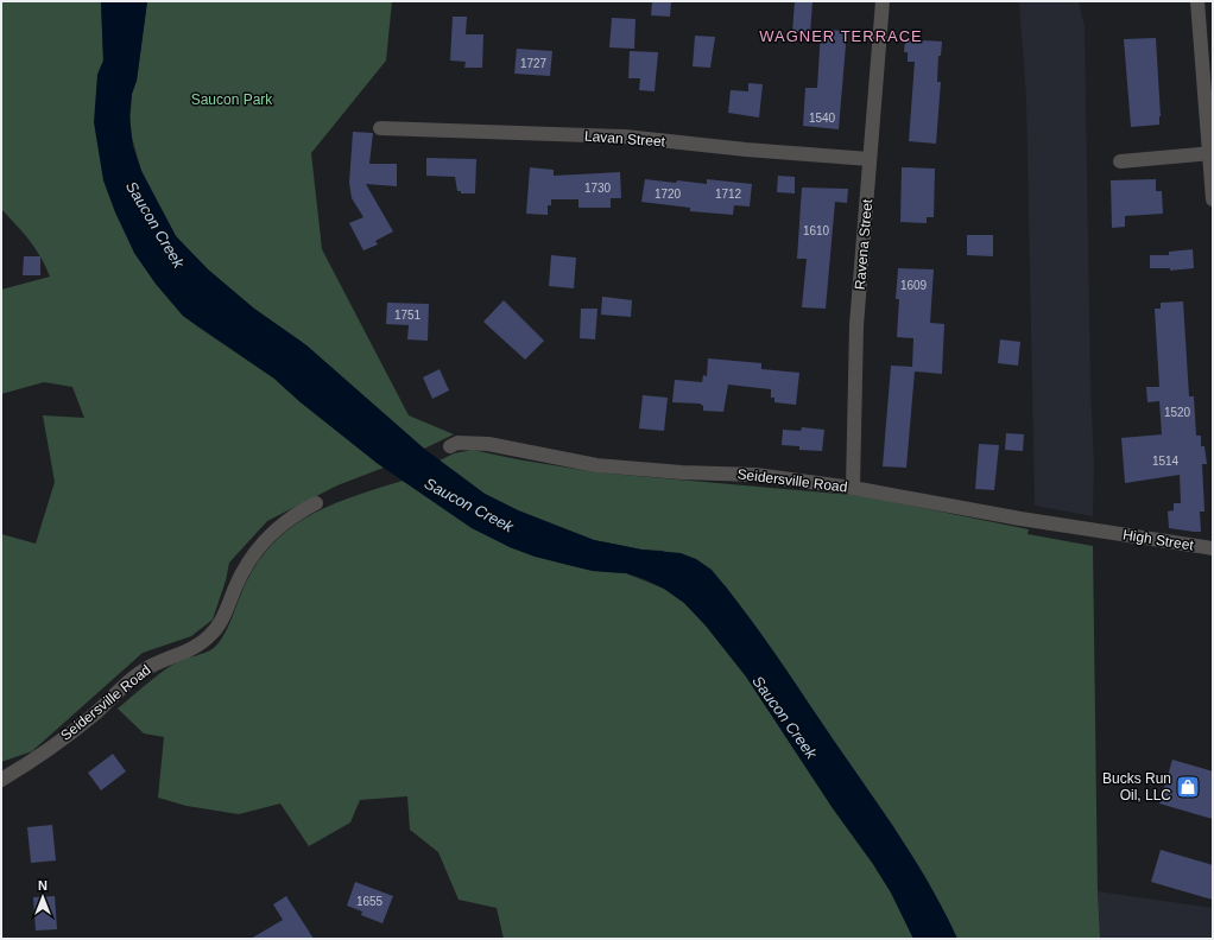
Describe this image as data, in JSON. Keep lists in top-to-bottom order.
{
  "streets": {
    "street": [
      "Lavan Street",
      "Ravena Street",
      "Seidersville Road",
      "High Street"
    ]
  },
  "crossings": [
    ["Lavan Street", "Ravena Street"],
    ["Ravena Street", "Seidersville Road"],
    ["Seidersville Road", "High Street"]
  ],
  "districts": ["WAGNER TERRACE"],
  "water": ["Saucon Creek"],
  "parks": ["Saucon Park"],
  "places": {
    "shop": ["Bucks Run Oil, LLC"]
  },
  "house_numbers": [
    "1727",
    "1540",
    "1730",
    "1720",
    "1712",
    "1610",
    "1609",
    "1751",
    "1520",
    "1514",
    "1655"
  ],
  "north": "top"
}
